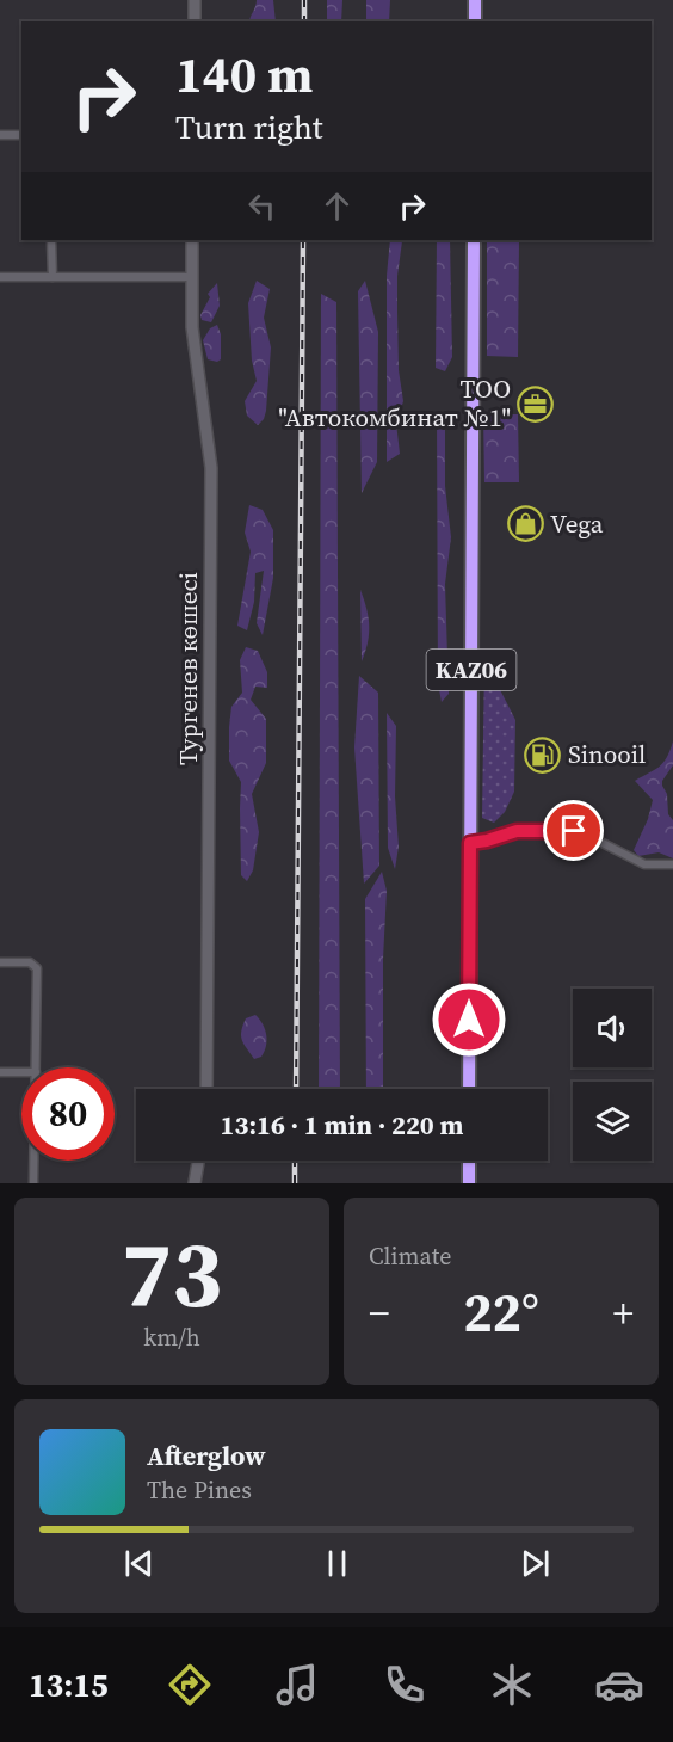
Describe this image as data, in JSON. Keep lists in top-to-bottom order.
{
  "streets": {
    "highway": ["KАZ06"],
    "main road": ["Тургенев көшесі"]
  },
  "places": {
    "office": ["ТОО \"Автокомбинат №1\""],
    "shop": ["Vega"],
    "fuel station": ["Sinooil"]
  },
  "page": {
    "turn": ["140 m", "Turn right"],
    "limit": "80",
    "trip": "13:16 · 1 min · 220 m",
    "tile": [
      ["73", "km/h"],
      "Climate"
    ],
    "heat": ["−", "22°", "+"],
    "song": ["Afterglow", "The Pines"],
    "tabs": "13:15"
  }
}
